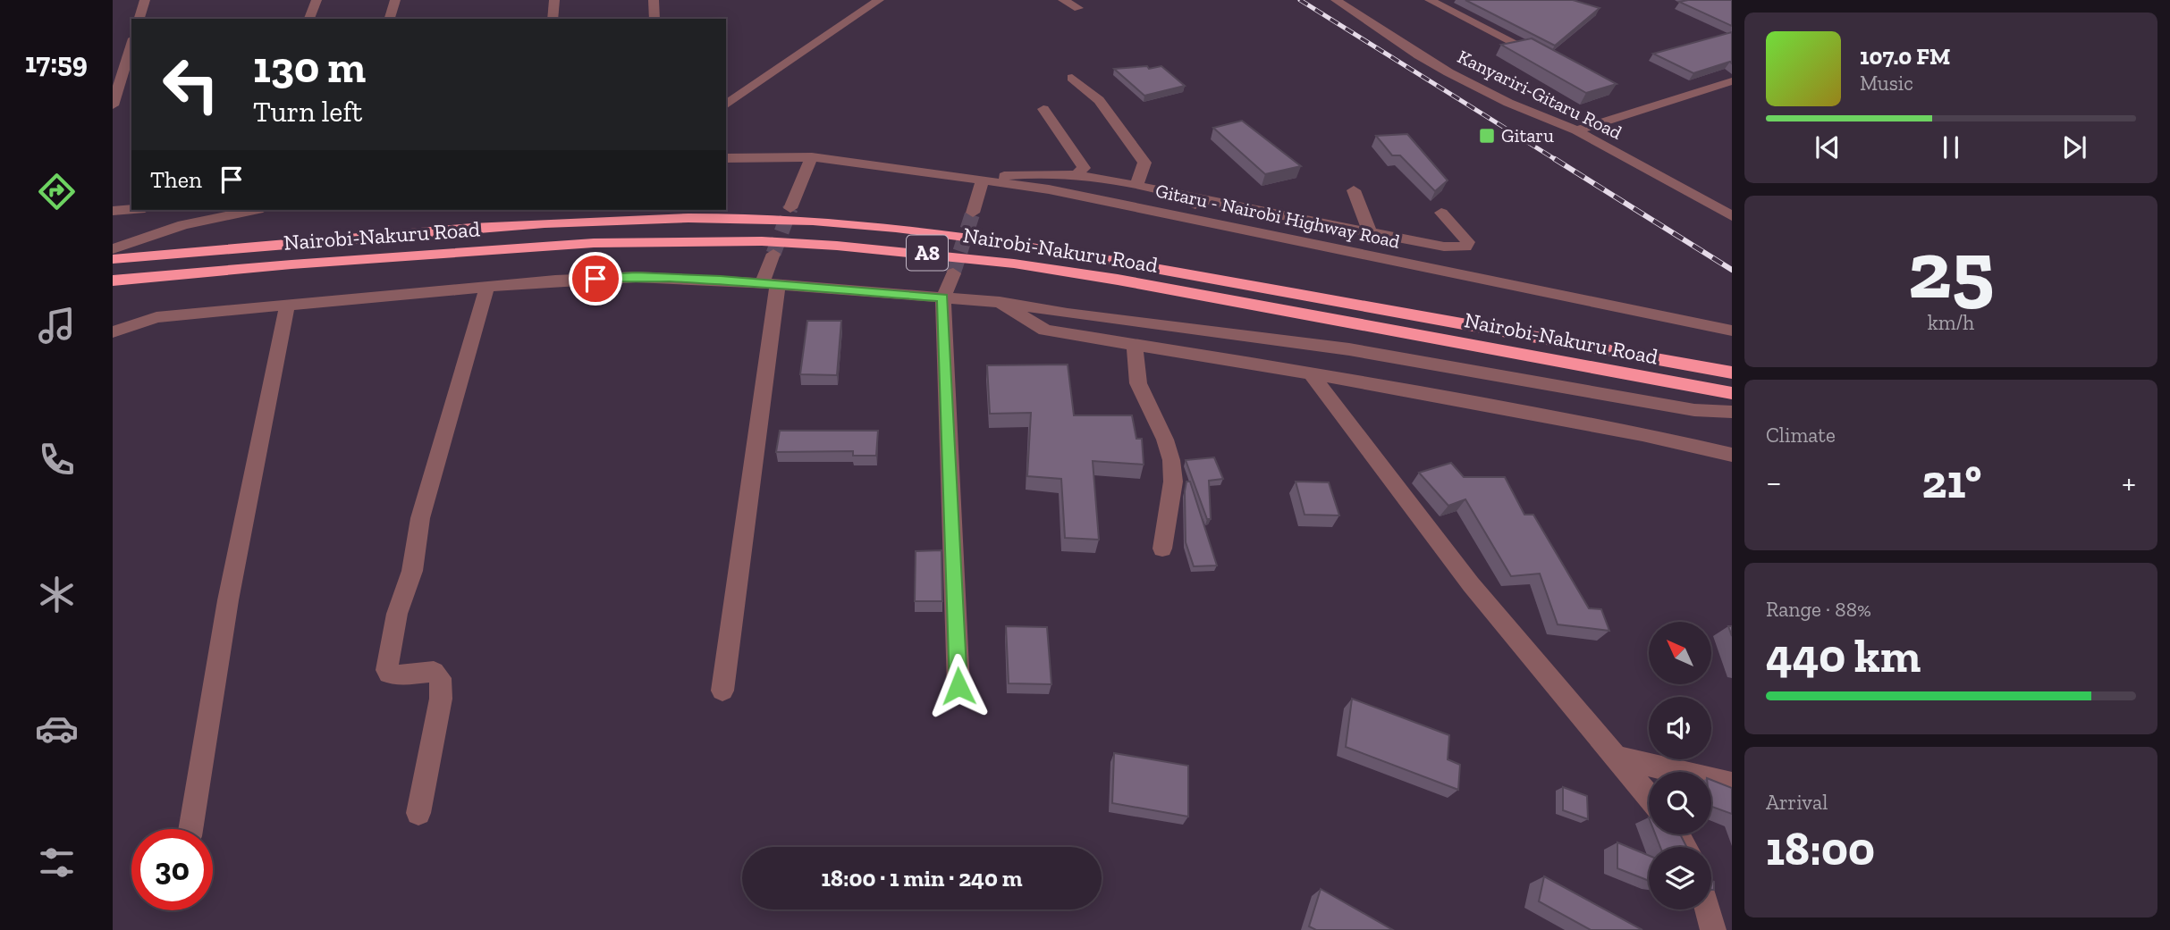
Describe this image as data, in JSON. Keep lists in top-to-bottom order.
{
  "streets": {
    "highway": ["Nairobi-Nakuru Road", "A8"],
    "street": ["Kanyariri-Gitaru Road", "Gitaru - Nairobi Highway Road"]
  },
  "places": {
    "transit": ["Gitaru"]
  },
  "north": "top left",
  "page": {
    "tabs": "17:59",
    "turn": ["130 m", "Turn left"],
    "song": ["107.0 FM", "Music"],
    "then": "Then",
    "tile": [
      ["25", "km/h"],
      "Climate",
      ["Range · 88%", "440 km"],
      ["Arrival", "18:00"]
    ],
    "heat": ["−", "21°", "+"],
    "limit": "30",
    "trip": "18:00 · 1 min · 240 m"
  }
}
